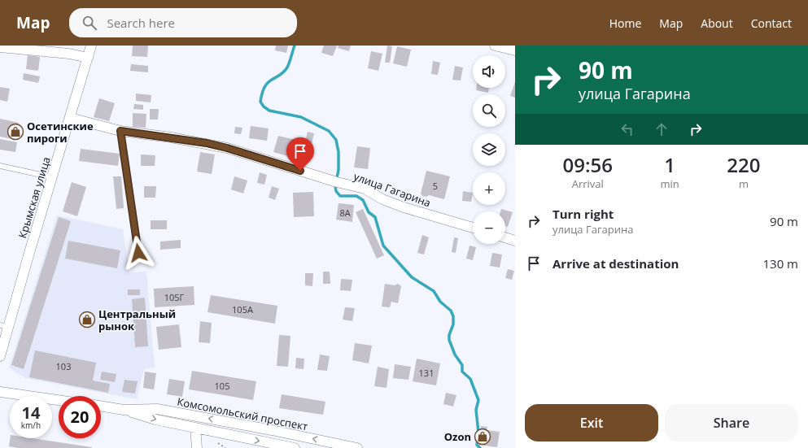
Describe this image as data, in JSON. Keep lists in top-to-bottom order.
{
  "streets": {
    "street": ["улица Гагарина", "Крымская улица", "Комсомольский проспект"]
  },
  "crossings": [
    ["улица Гагарина", "Крымская улица"]
  ],
  "places": {
    "shop": ["Осетинские пироги", "Центральный рынок", "Ozon"]
  },
  "house_numbers": [
    "5",
    "8А",
    "105Г",
    "105А",
    "103",
    "131",
    "105"
  ],
  "page": {
    "header": "Map",
    "search": "Search here",
    "nav": [
      "Home",
      "Map",
      "About",
      "Contact"
    ],
    "turn": ["90 m", "улица Гагарина"],
    "map_buttons": ["+", "−"],
    "eta": [
      "09:56",
      "Arrival",
      "1",
      "min",
      "220",
      "m"
    ],
    "list": [
      {
        "name": "Turn right",
        "note": "улица Гагарина",
        "value": "90 m"
      },
      {
        "name": "Arrive at destination",
        "value": "130 m"
      }
    ],
    "speed": "14 km/h",
    "limit": "20",
    "buttons": ["Exit", "Share"]
  }
}
